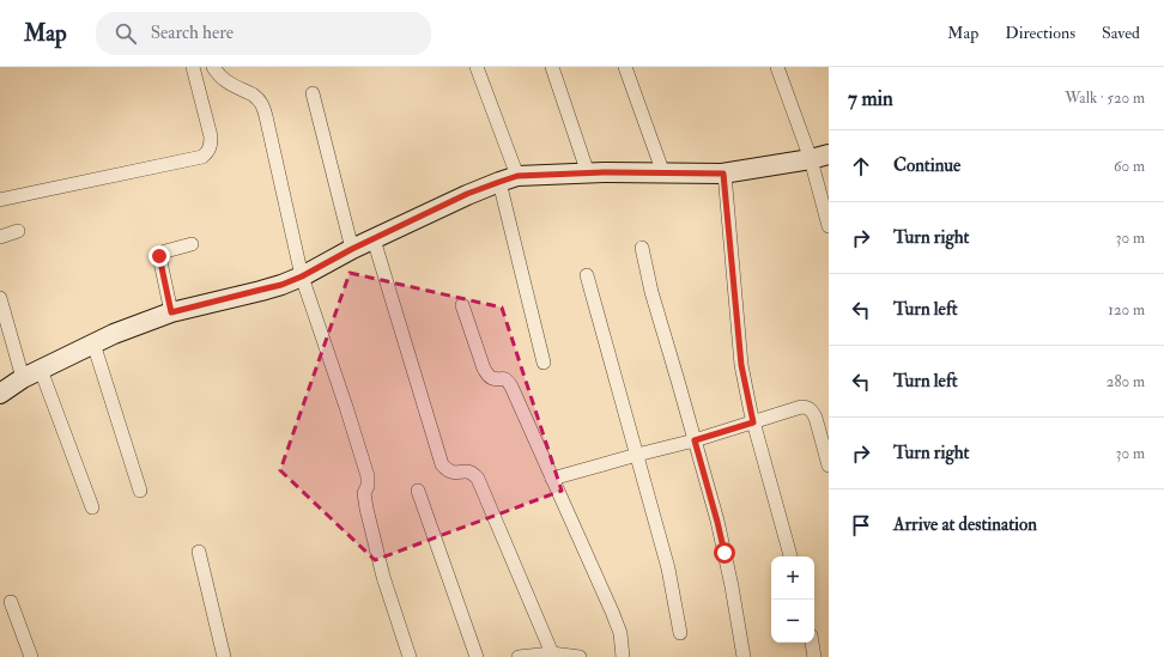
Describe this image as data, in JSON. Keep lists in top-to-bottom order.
{
  "page": {
    "header": "Map",
    "search": "Search here",
    "nav": ["Map", "Directions", "Saved"],
    "heading": ["7 min", "Walk · 520 m"],
    "list": [
      ["Continue", "60 m"],
      ["Turn right", "30 m"],
      ["Turn left", "120 m"],
      ["Turn left", "280 m"],
      ["Turn right", "30 m"],
      "Arrive at destination"
    ],
    "map_buttons": ["+", "−"]
  }
}
